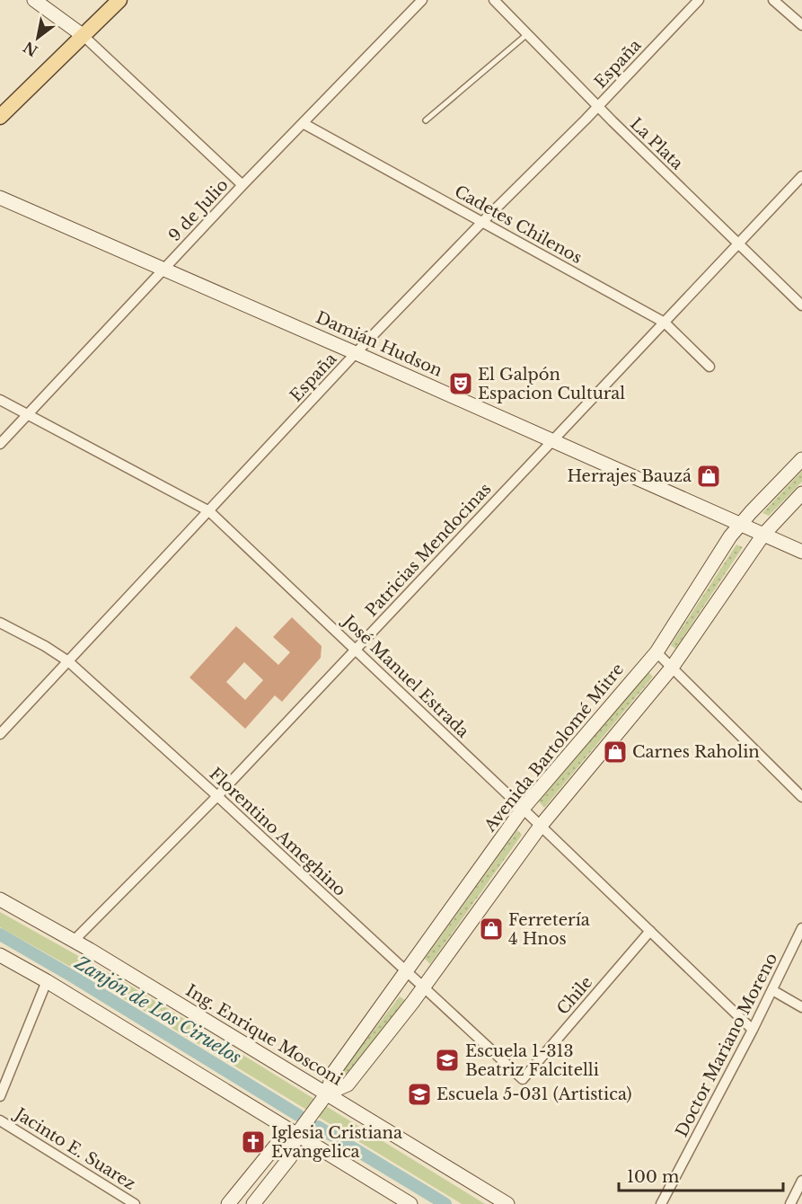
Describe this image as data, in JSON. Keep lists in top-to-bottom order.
{
  "streets": {
    "street": [
      "España",
      "La Plata",
      "9 de Julio",
      "Cadetes Chilenos",
      "Damián Hudson",
      "Patricias Mendocinas",
      "José Manuel Estrada",
      "Avenida Bartolomé Mitre",
      "Florentino Ameghino",
      "Chile",
      "Ing. Enrique Mosconi",
      "Doctor Mariano Moreno",
      "Jacinto E. Suarez"
    ]
  },
  "crossings": [
    ["España", "La Plata"],
    ["España", "Cadetes Chilenos"],
    ["España", "Damián Hudson"],
    ["España", "José Manuel Estrada"],
    ["España", "Florentino Ameghino"],
    ["La Plata", "Patricias Mendocinas"],
    ["9 de Julio", "Cadetes Chilenos"],
    ["9 de Julio", "Damián Hudson"],
    ["9 de Julio", "José Manuel Estrada"],
    ["Cadetes Chilenos", "Patricias Mendocinas"],
    ["Damián Hudson", "Patricias Mendocinas"],
    ["Damián Hudson", "Avenida Bartolomé Mitre"],
    ["Patricias Mendocinas", "José Manuel Estrada"],
    ["Patricias Mendocinas", "Florentino Ameghino"],
    ["Patricias Mendocinas", "Ing. Enrique Mosconi"],
    ["José Manuel Estrada", "Avenida Bartolomé Mitre"],
    ["José Manuel Estrada", "Chile"],
    ["José Manuel Estrada", "Doctor Mariano Moreno"],
    ["Avenida Bartolomé Mitre", "Florentino Ameghino"],
    ["Avenida Bartolomé Mitre", "Ing. Enrique Mosconi"],
    ["Florentino Ameghino", "Chile"]
  ],
  "water": ["Zanjón de Los Ciruelos"],
  "places": {
    "theatre": ["El Galpón Espacion Cultural"],
    "shop": ["Herrajes Bauzá", "Carnes Raholin", "Ferretería 4 Hnos"],
    "school or university": ["Escuela 1-313 Beatriz Falcitelli", "Escuela 5-031 (Artistica)"],
    "church": ["Iglesia Cristiana Evangelica"]
  },
  "scale_bar": "100 m",
  "north": "bottom left"
}
